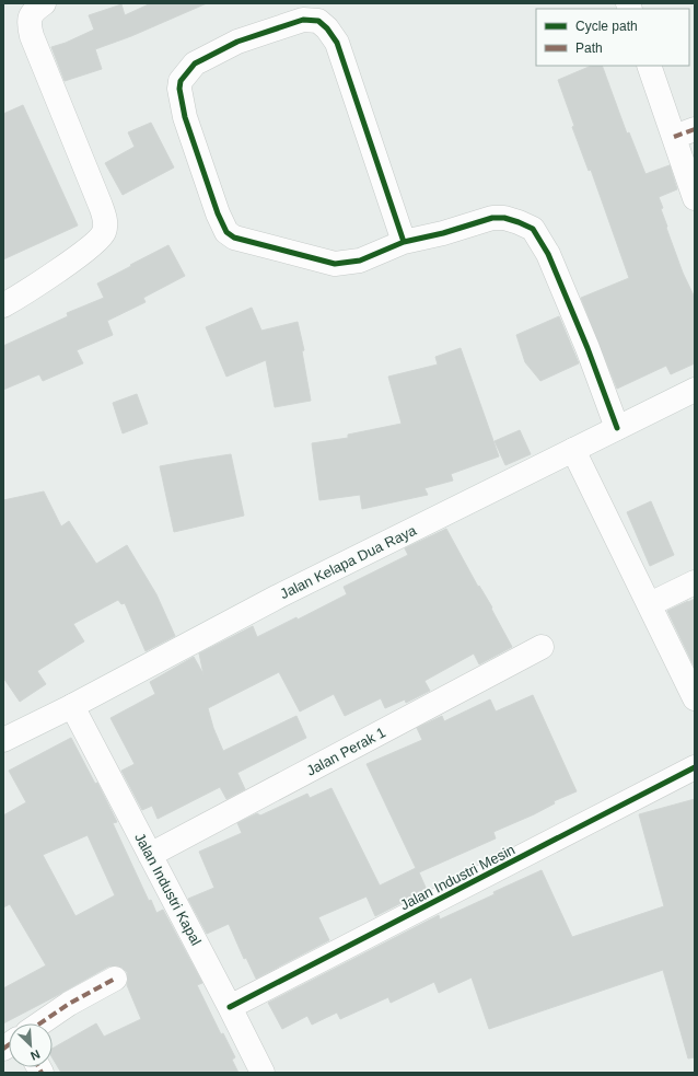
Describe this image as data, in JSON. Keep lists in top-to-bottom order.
{
  "streets": {
    "street": [
      "Jalan Kelapa Dua Raya",
      "Jalan Perak 1",
      "Jalan Industri Mesin",
      "Jalan Industri Kapal"
    ]
  },
  "crossings": [
    ["Jalan Kelapa Dua Raya", "Jalan Industri Kapal"],
    ["Jalan Perak 1", "Jalan Industri Kapal"],
    ["Jalan Industri Mesin", "Jalan Industri Kapal"]
  ],
  "legend": ["Cycle path", "Path"],
  "north": "bottom right"
}
